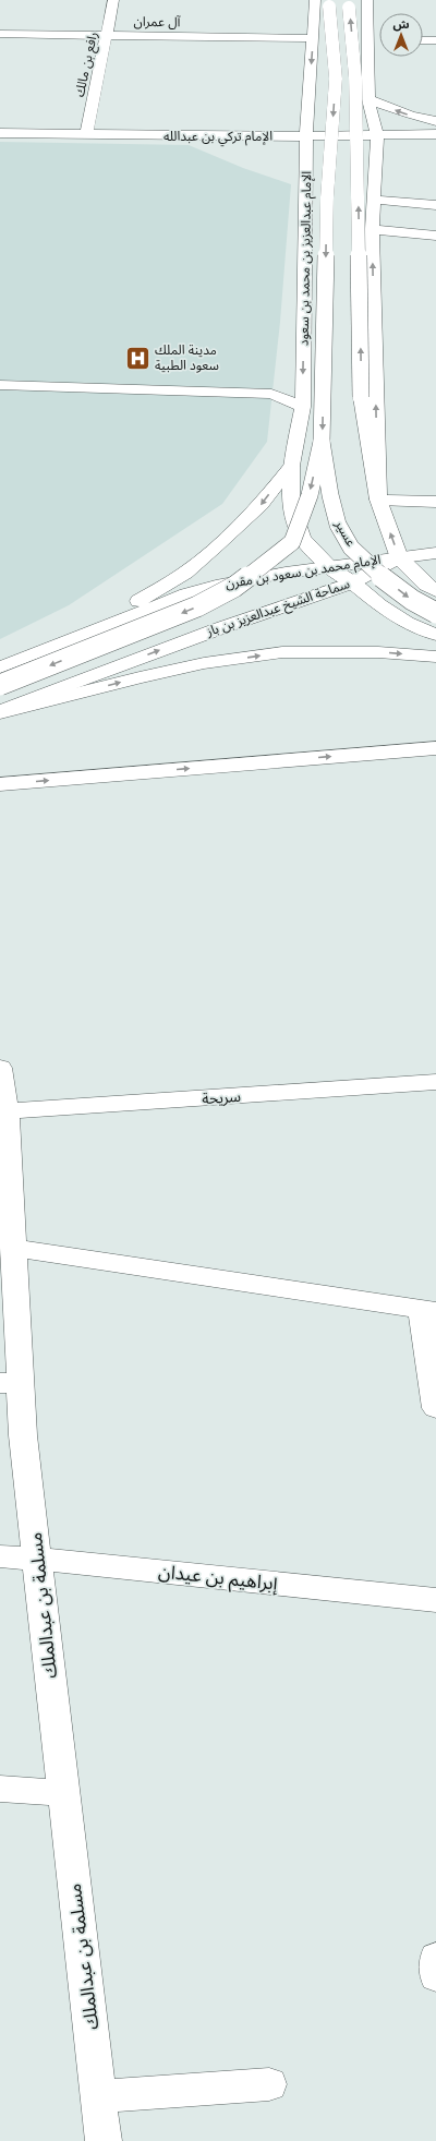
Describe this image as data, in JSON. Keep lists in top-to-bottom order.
{
  "streets": {
    "street": [
      "آل عمران",
      "رافع بن مالك",
      "الإمام تركي بن عبدالله",
      "الإمام عبدالعزيز بن محمد بن سعود",
      "عسير",
      "الإمام محمد بن سعود بن مقرن",
      "سماحة الشيخ عبدالعزيز بن باز",
      "سريحة",
      "إبراهيم بن عيدان",
      "مسلمة بن عبدالملك"
    ]
  },
  "crossings": [
    ["آل عمران", "رافع بن مالك"],
    ["آل عمران", "الإمام عبدالعزيز بن محمد بن سعود"],
    ["رافع بن مالك", "الإمام تركي بن عبدالله"],
    ["الإمام تركي بن عبدالله", "الإمام عبدالعزيز بن محمد بن سعود"],
    ["الإمام عبدالعزيز بن محمد بن سعود", "عسير"],
    ["الإمام عبدالعزيز بن محمد بن سعود", "الإمام محمد بن سعود بن مقرن"],
    ["الإمام محمد بن سعود بن مقرن", "سماحة الشيخ عبدالعزيز بن باز"],
    ["سريحة", "مسلمة بن عبدالملك"],
    ["إبراهيم بن عيدان", "مسلمة بن عبدالملك"]
  ],
  "places": {
    "hospital": ["مدينة الملك سعود الطبية"]
  },
  "north": "top"
}
